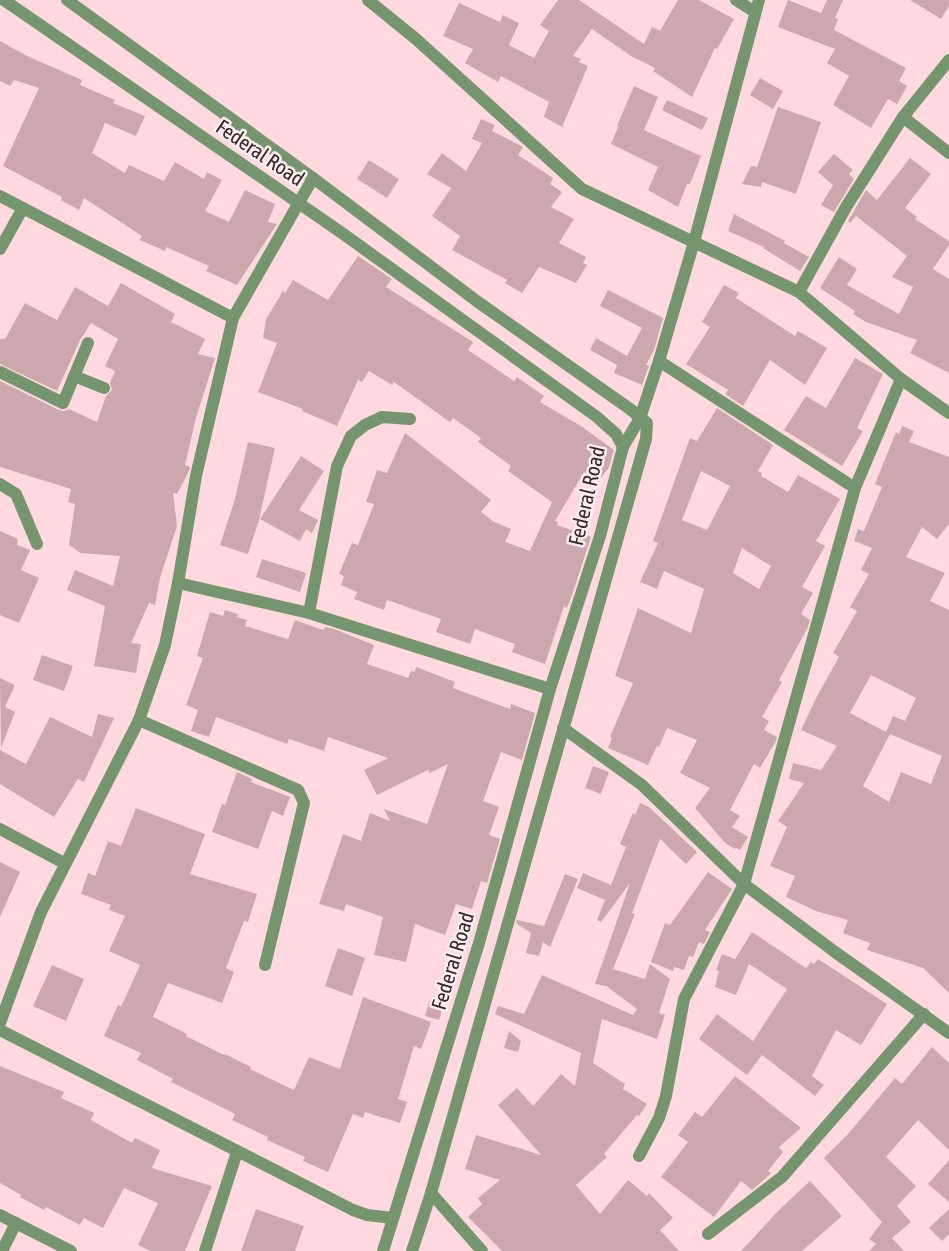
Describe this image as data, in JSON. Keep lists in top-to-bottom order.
{
  "streets": {
    "street": ["Federal Road"]
  }
}
